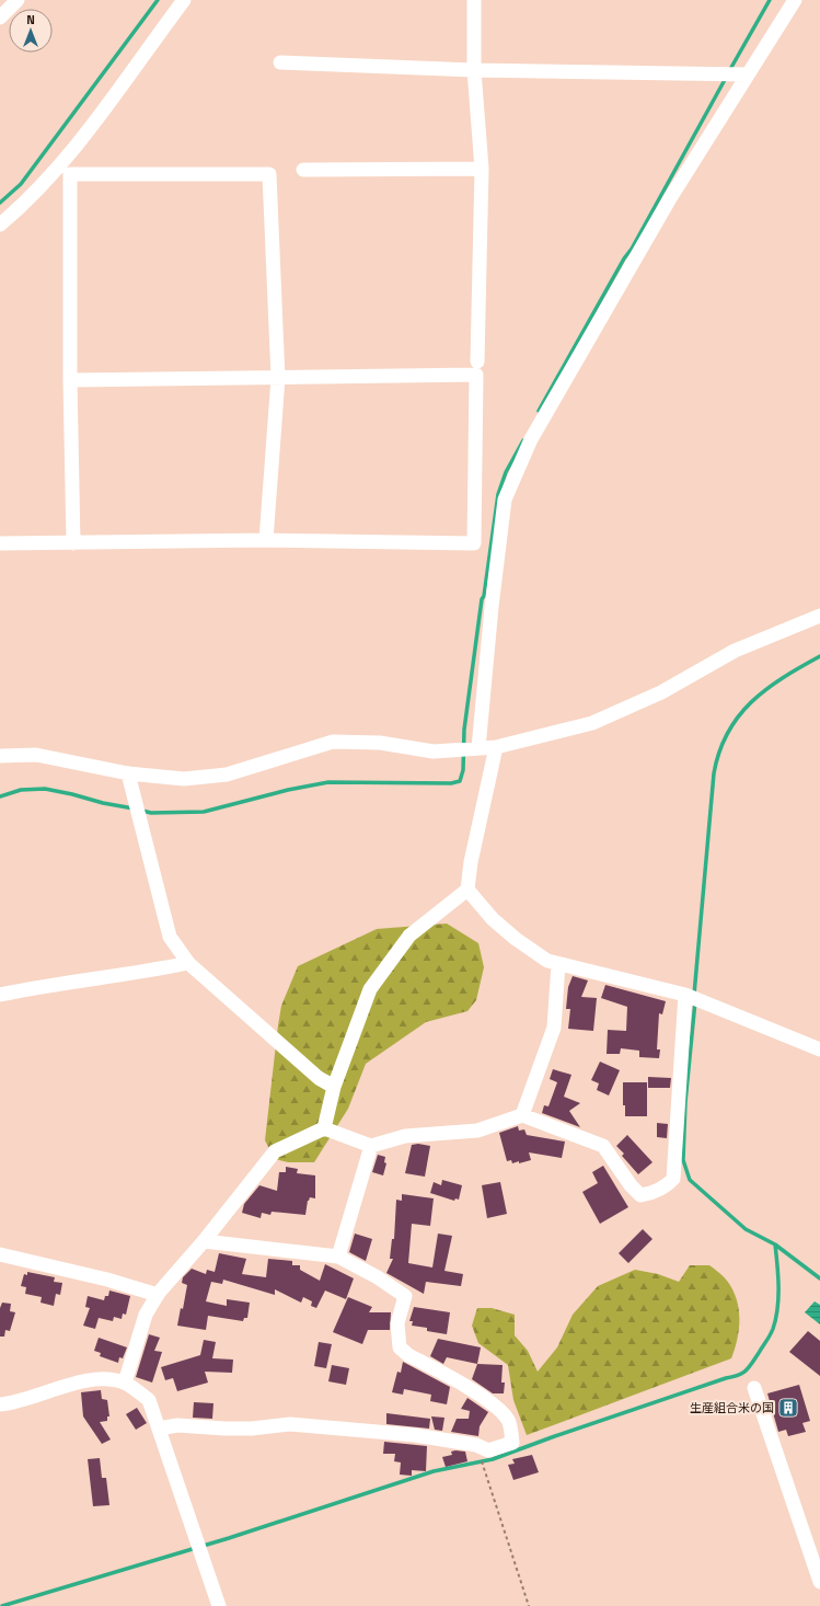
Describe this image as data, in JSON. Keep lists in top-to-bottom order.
{
  "places": {
    "building": ["生産組合米の国"]
  },
  "north": "top"
}
